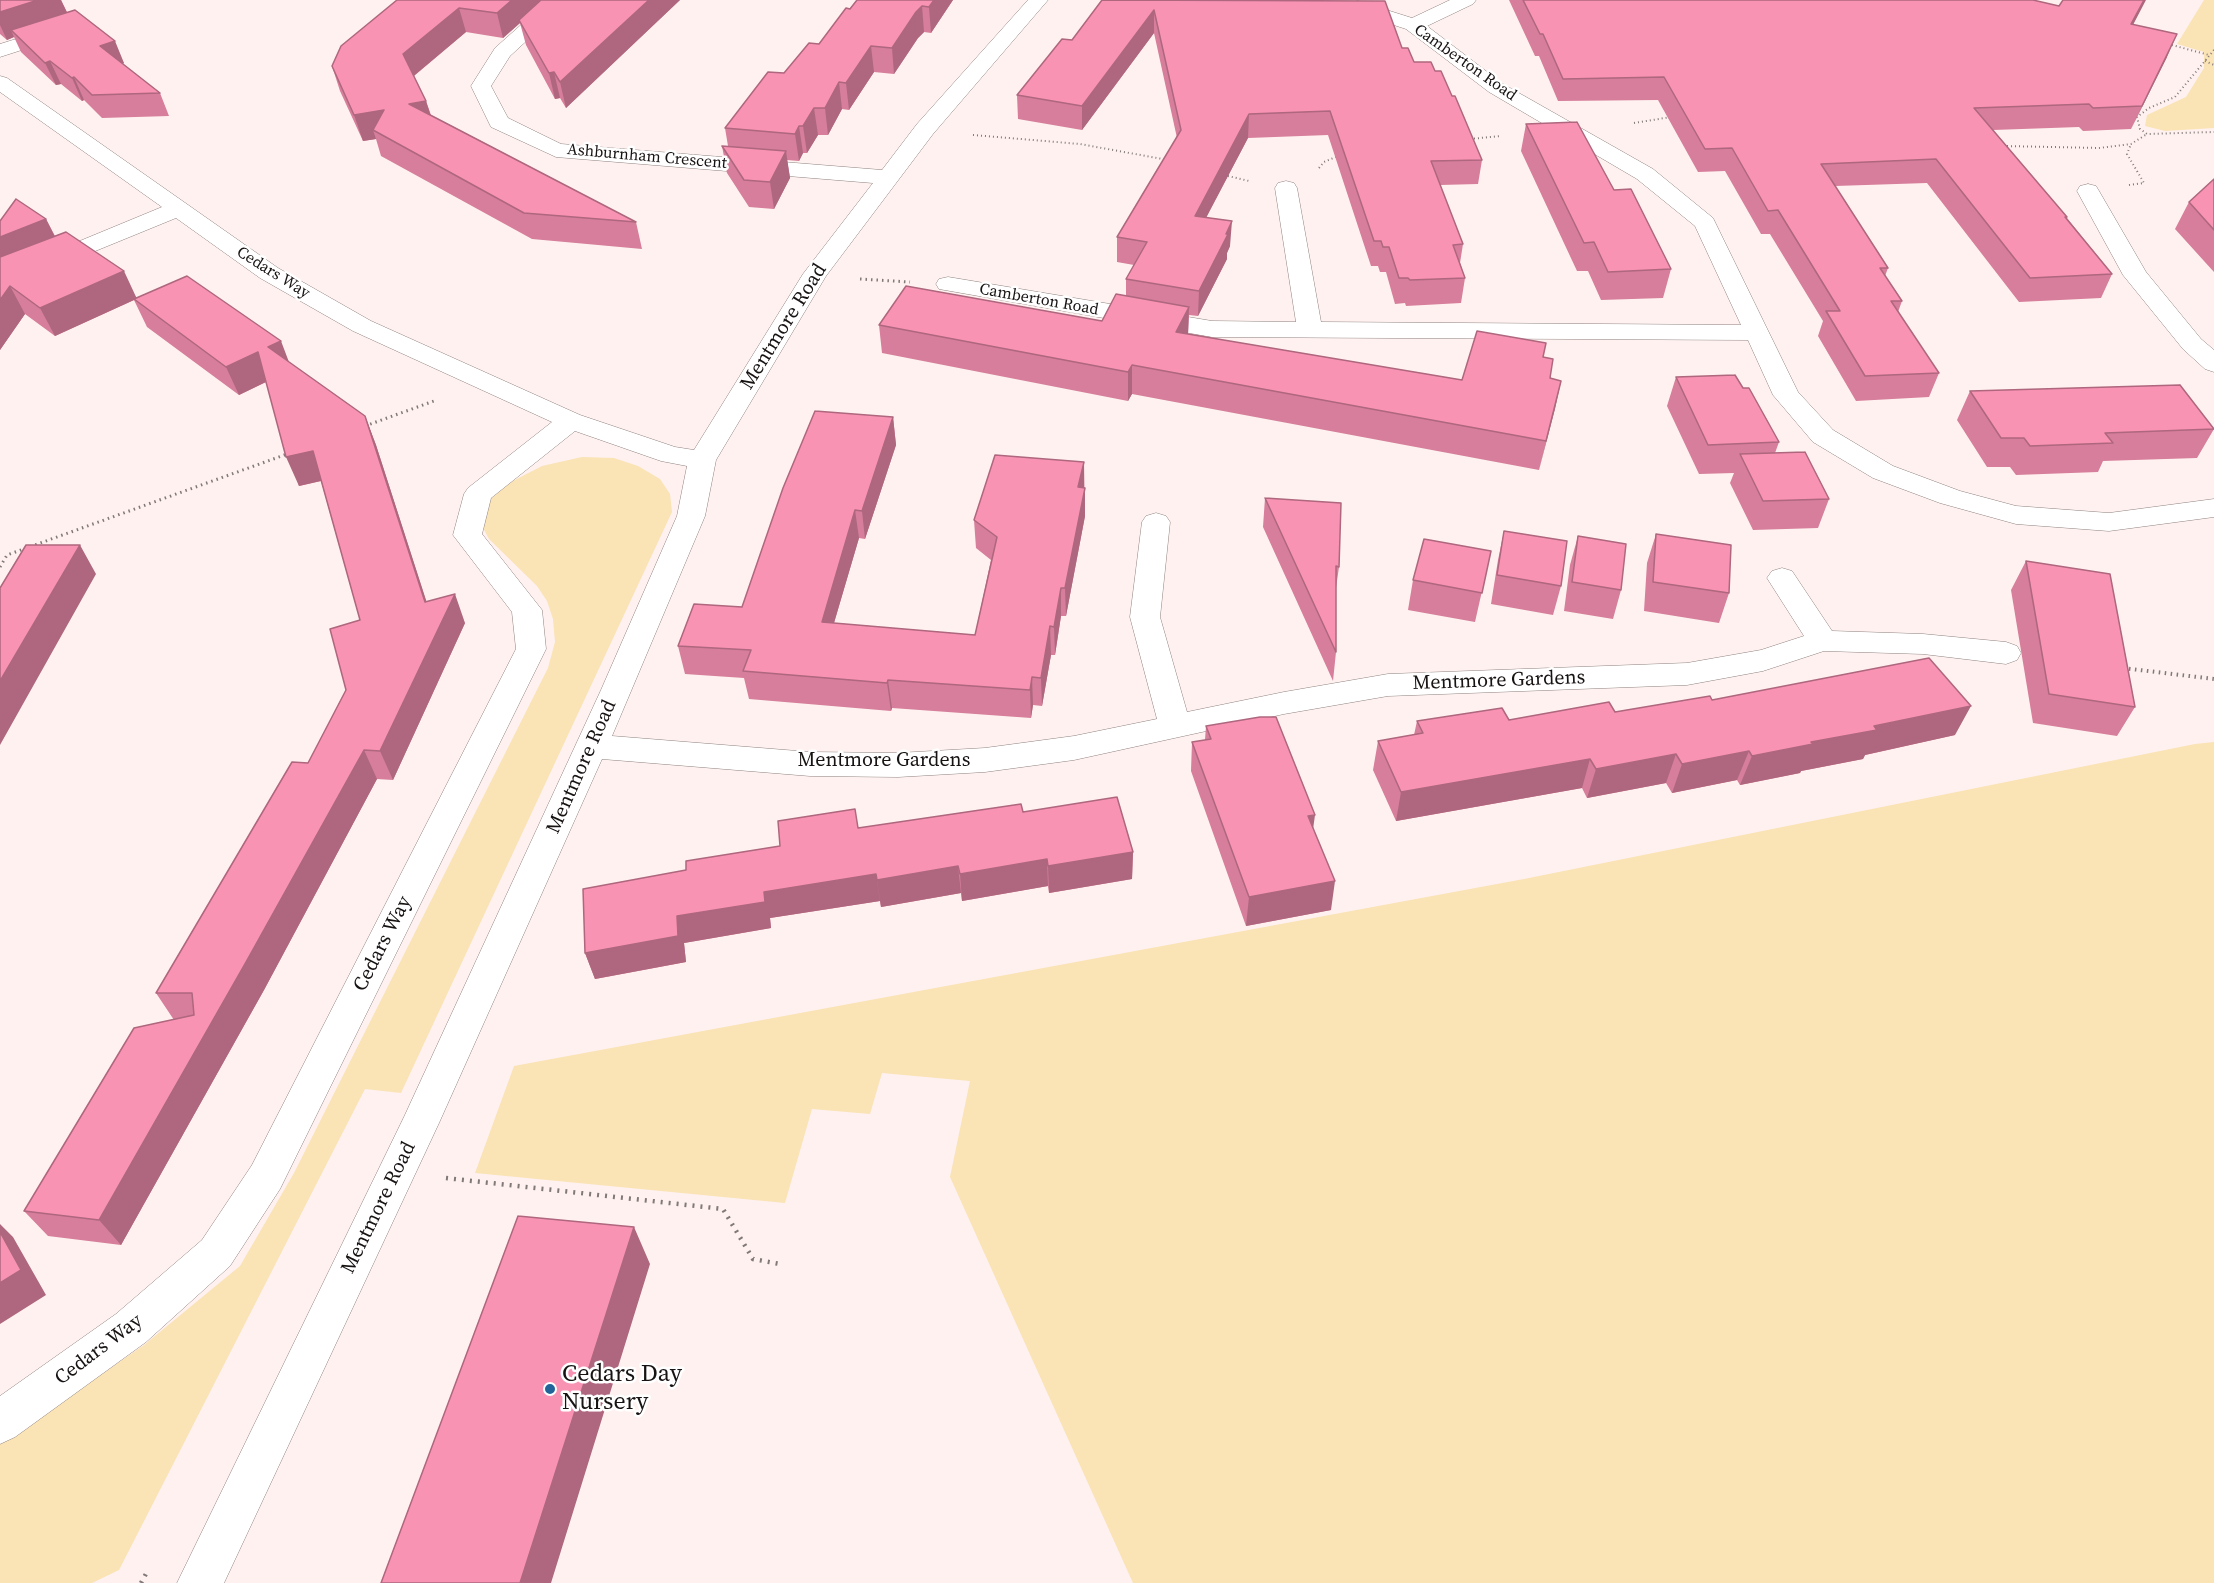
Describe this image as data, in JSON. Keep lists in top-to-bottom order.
{
  "streets": {
    "street": [
      "Camberton Road",
      "Ashburnham Crescent",
      "Cedars Way",
      "Mentmore Road",
      "Mentmore Gardens"
    ]
  },
  "crossings": [
    ["Ashburnham Crescent", "Mentmore Road"],
    ["Cedars Way", "Mentmore Road"],
    ["Mentmore Road", "Mentmore Gardens"]
  ],
  "places": ["Cedars Day Nursery"]
}
